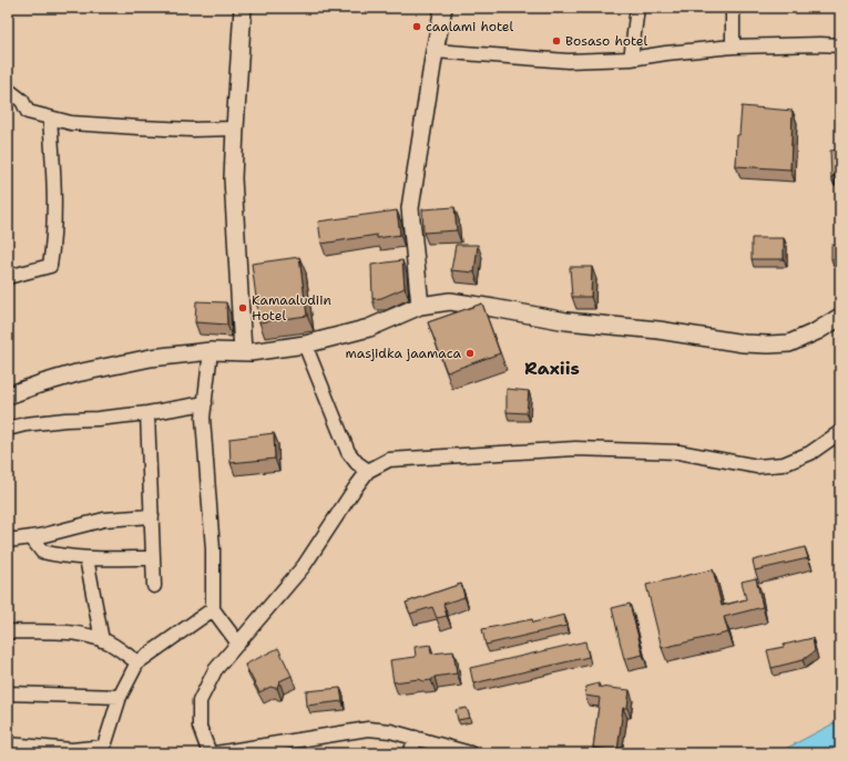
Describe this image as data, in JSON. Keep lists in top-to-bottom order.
{
  "districts": ["Raxiis"],
  "places": [
    "caalami hotel",
    "Bosaso hotel",
    "Kamaaludiin Hotel",
    "masjidka jaamaca"
  ]
}
